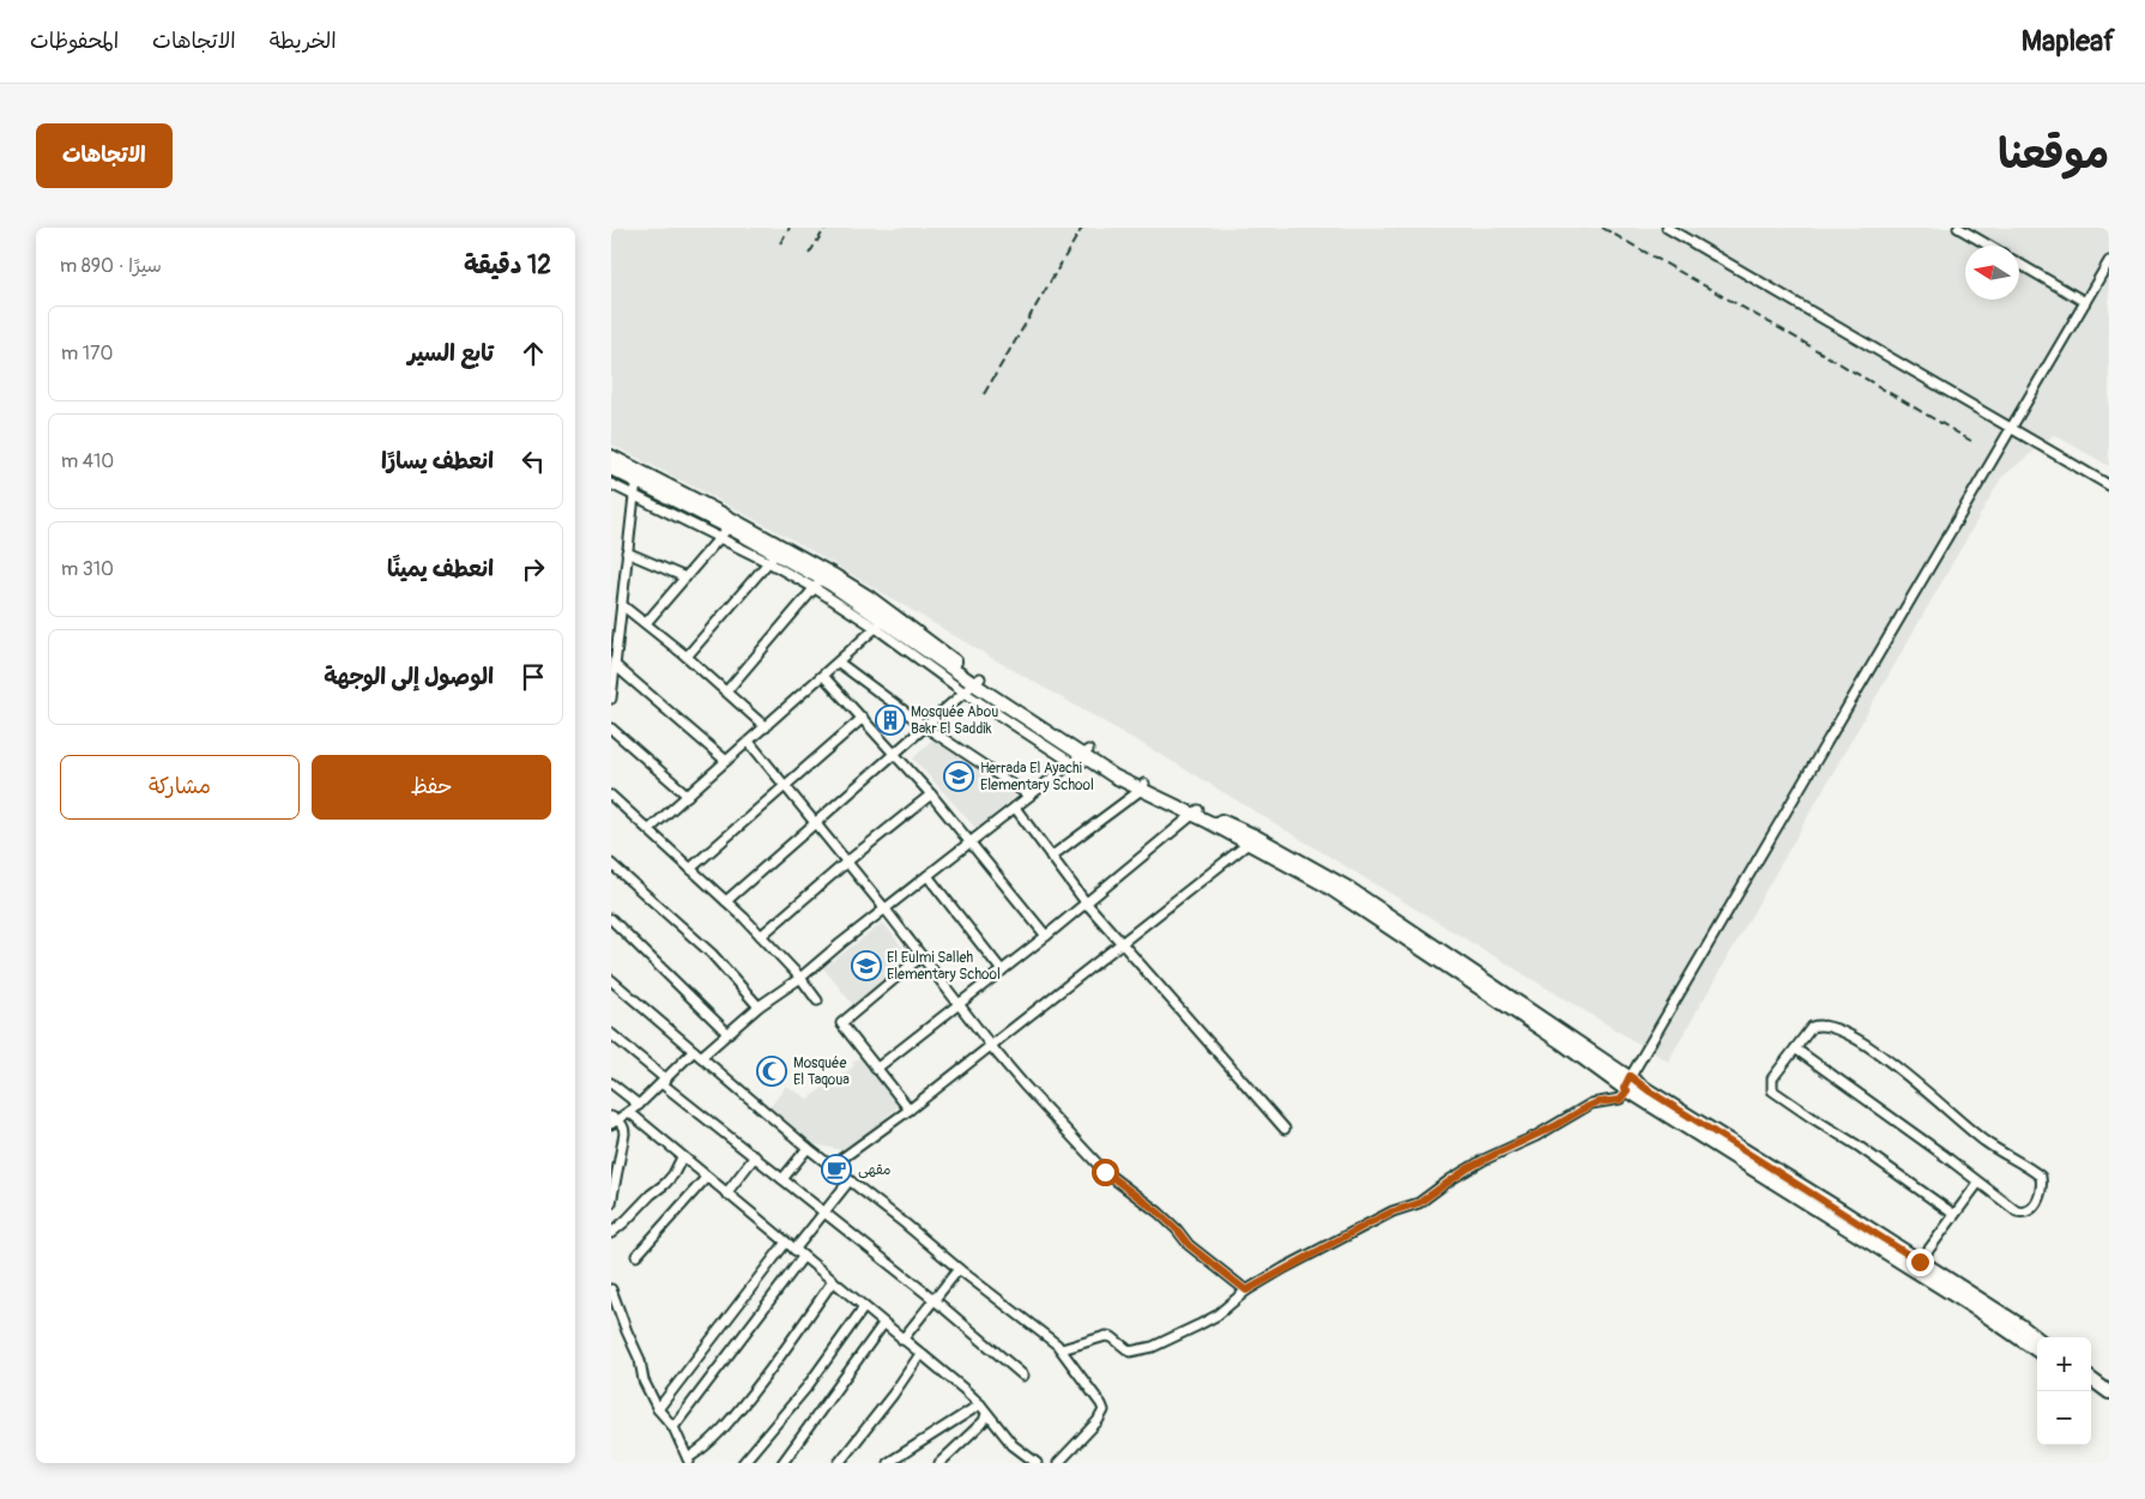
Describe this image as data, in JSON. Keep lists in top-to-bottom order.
{
  "places": {
    "building": ["Mosquée Abou Bakr El Saddik"],
    "school or university": ["Herrada El Ayachi Elementary School", "El Eulmi Salleh Elementary School"],
    "mosque": ["Mosquée El Taqoua"],
    "cafe": ["مقهى"]
  },
  "north": "left",
  "page": {
    "header": "Mapleaf",
    "nav": ["الخريطة", "الاتجاهات", "المحفوظات"],
    "title": "موقعنا",
    "buttons": [
      "الاتجاهات",
      ["حفظ", "مشاركة"]
    ],
    "heading": ["12 دقيقة", "سيرًا · 890 m"],
    "list": [
      ["تابع السير", "170 m"],
      ["انعطف يسارًا", "410 m"],
      ["انعطف يمينًا", "310 m"],
      "الوصول إلى الوجهة"
    ],
    "map_buttons": ["+", "−"]
  }
}
